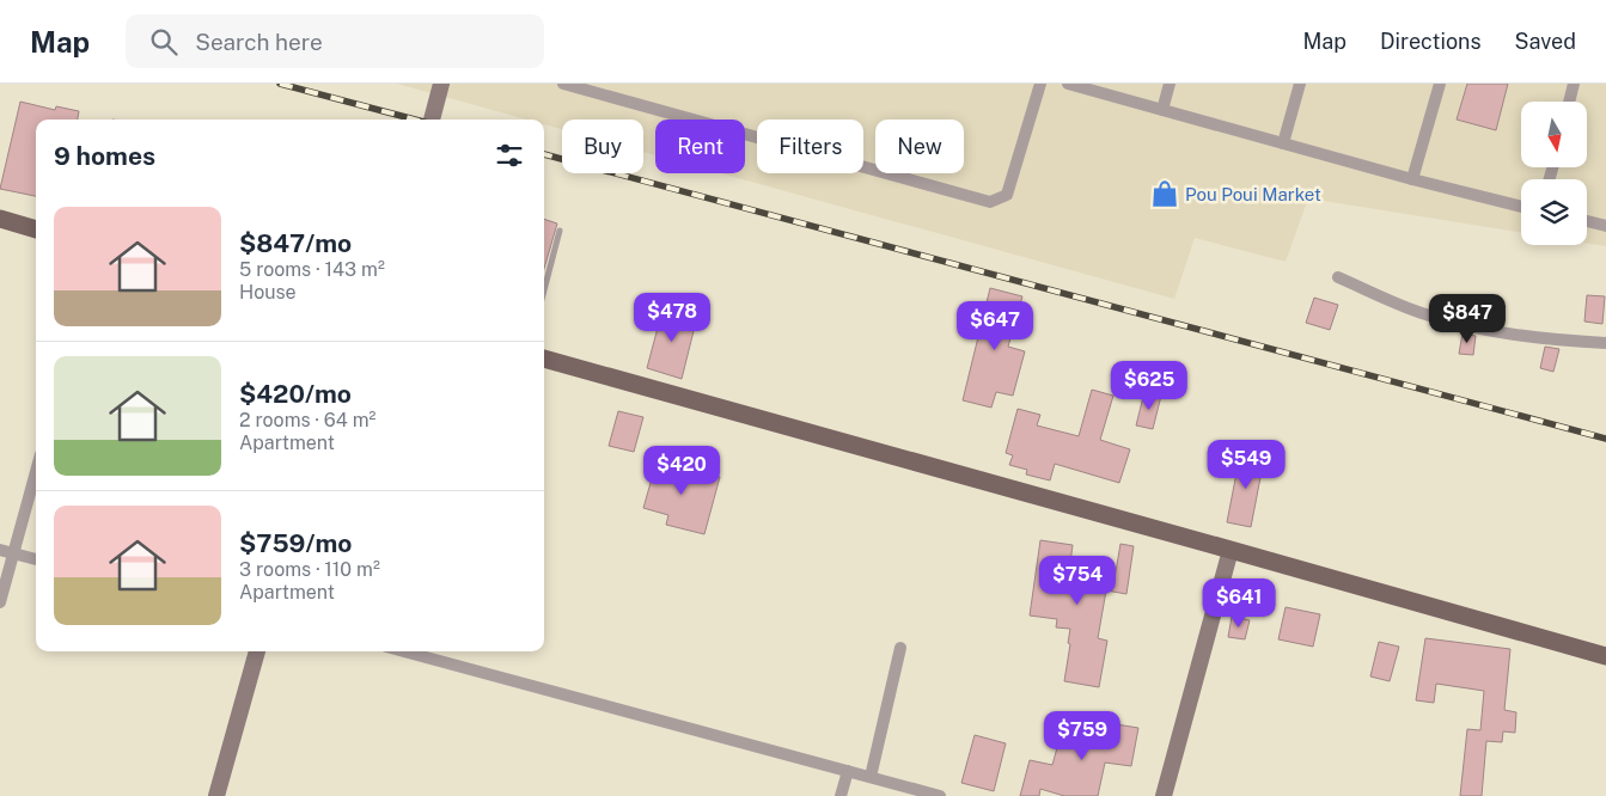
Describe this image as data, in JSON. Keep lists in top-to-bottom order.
{
  "places": {
    "shop": ["Pou Poui Market"]
  },
  "north": "bottom",
  "page": {
    "header": "Map",
    "search": "Search here",
    "nav": ["Map", "Directions", "Saved"],
    "chip": [
      "Buy",
      "Rent",
      "Filters",
      "New"
    ],
    "heading": "9 homes",
    "list": [
      {
        "name": "$847/mo",
        "note": "5 rooms · 143 m² · House"
      },
      {
        "name": "$420/mo",
        "note": "2 rooms · 64 m² · Apartment"
      },
      {
        "name": "$759/mo",
        "note": "3 rooms · 110 m² · Apartment"
      }
    ],
    "price": [
      "$478",
      "$847",
      "$647",
      "$625",
      "$549",
      "$420",
      "$754",
      "$641",
      "$759"
    ]
  }
}
